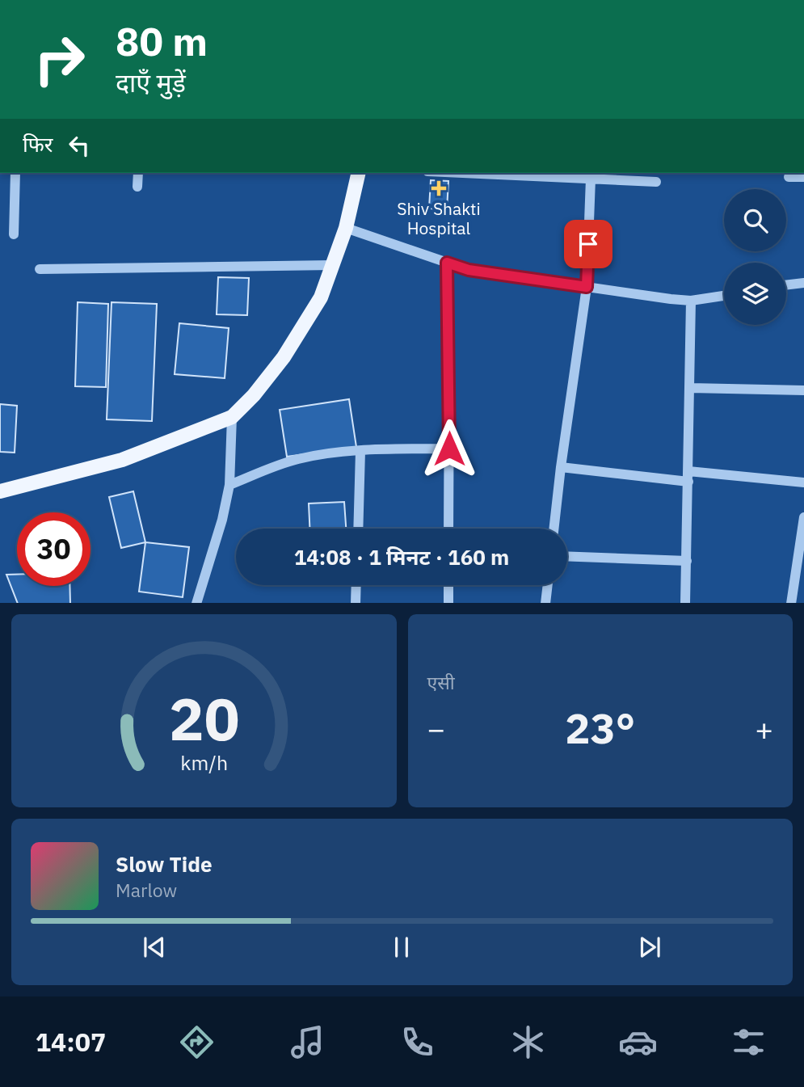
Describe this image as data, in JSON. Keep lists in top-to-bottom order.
{
  "places": {
    "health": ["Shiv Shakti Hospital"]
  },
  "page": {
    "turn": ["80 m", "दाएँ मुड़ें"],
    "then": "फिर",
    "limit": "30",
    "trip": "14:08 · 1 मिनट · 160 m",
    "tile": "एसी",
    "heat": ["−", "23°", "+"],
    "song": ["Slow Tide", "Marlow"],
    "tabs": "14:07",
    "gauge": ["20", "km/h"]
  }
}
